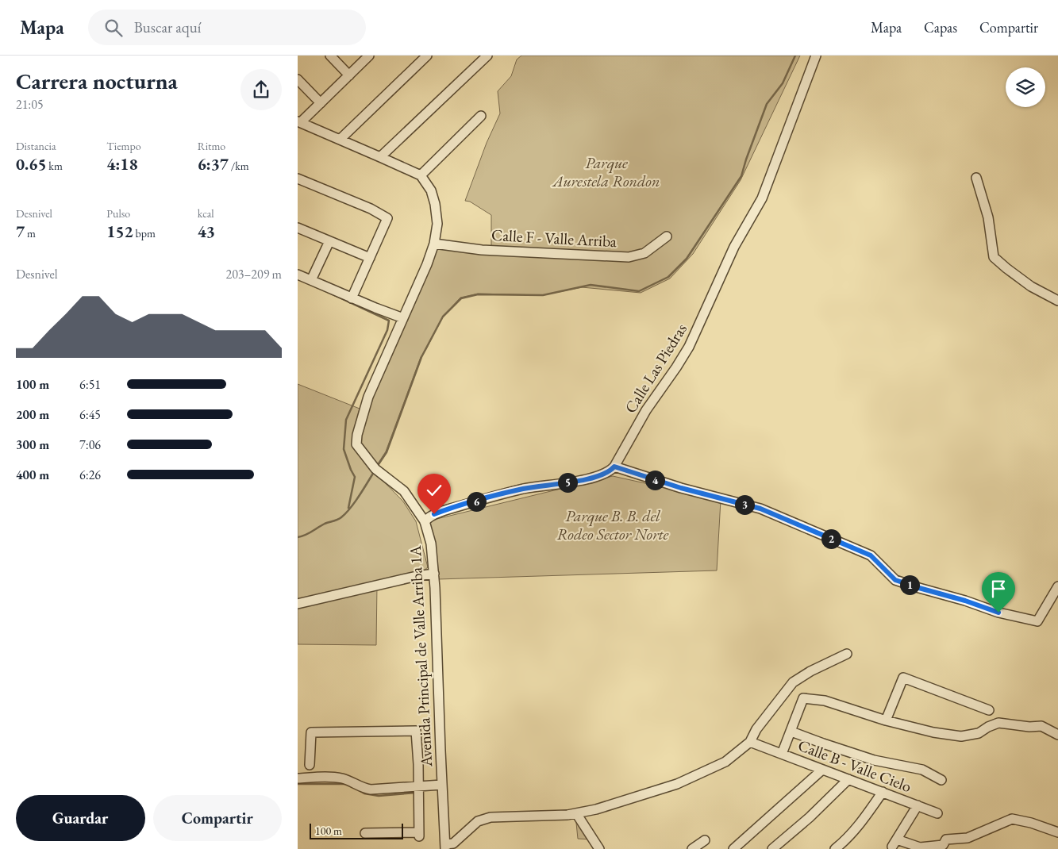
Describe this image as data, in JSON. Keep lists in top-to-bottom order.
{
  "streets": {
    "street": [
      "Calle F - Valle Arriba",
      "Calle Las Piedras",
      "Avenida Principal de Valle Arriba 1A",
      "Calle B - Valle Cielo"
    ]
  },
  "crossings": [
    ["Calle F - Valle Arriba", "Avenida Principal de Valle Arriba 1A"]
  ],
  "parks": ["Parque Aurestela Rondon", "Parque B. B. del Rodeo Sector Norte"],
  "scale_bar": "100 m",
  "page": {
    "header": "Mapa",
    "search": "Buscar aquí",
    "nav": ["Mapa", "Capas", "Compartir"],
    "heading": ["Carrera nocturna", "21:05"],
    "stats": [
      ["Distancia", "0.65 km"],
      ["Tiempo", "4:18"],
      ["Ritmo", "6:37 /km"],
      ["Desnivel", "7 m"],
      ["Pulso", "152 bpm"],
      ["kcal", "43"]
    ],
    "chart": ["Desnivel", "203–209 m"],
    "list": [
      {
        "name": "100 m",
        "note": "6:51"
      },
      {
        "name": "200 m",
        "note": "6:45"
      },
      {
        "name": "300 m",
        "note": "7:06"
      },
      {
        "name": "400 m",
        "note": "6:26"
      }
    ],
    "pins": [
      "4",
      "5",
      "6",
      "3",
      "2",
      "1"
    ],
    "buttons": ["Guardar", "Compartir"],
    "scale": "100 m"
  }
}
